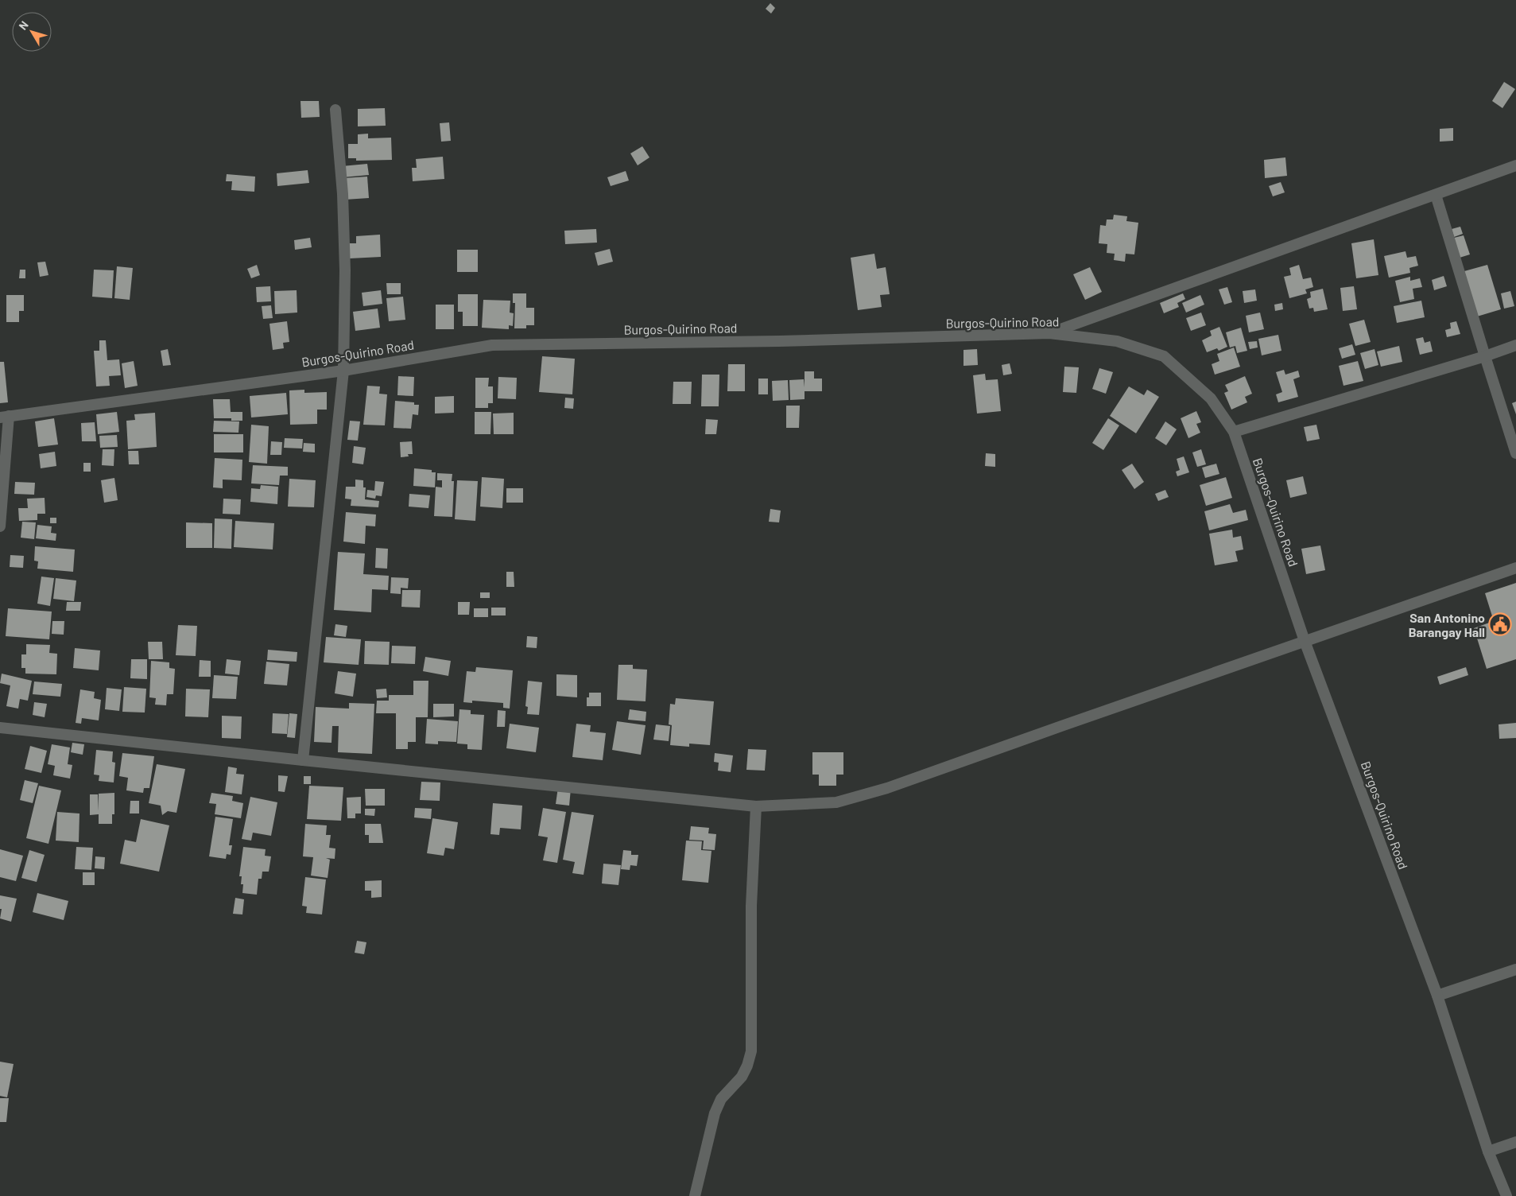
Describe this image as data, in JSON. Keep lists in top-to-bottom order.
{
  "streets": {
    "street": ["Burgos-Quirino Road"]
  },
  "places": {
    "public building": ["San Antonino Barangay Hall"]
  },
  "north": "top left"
}
